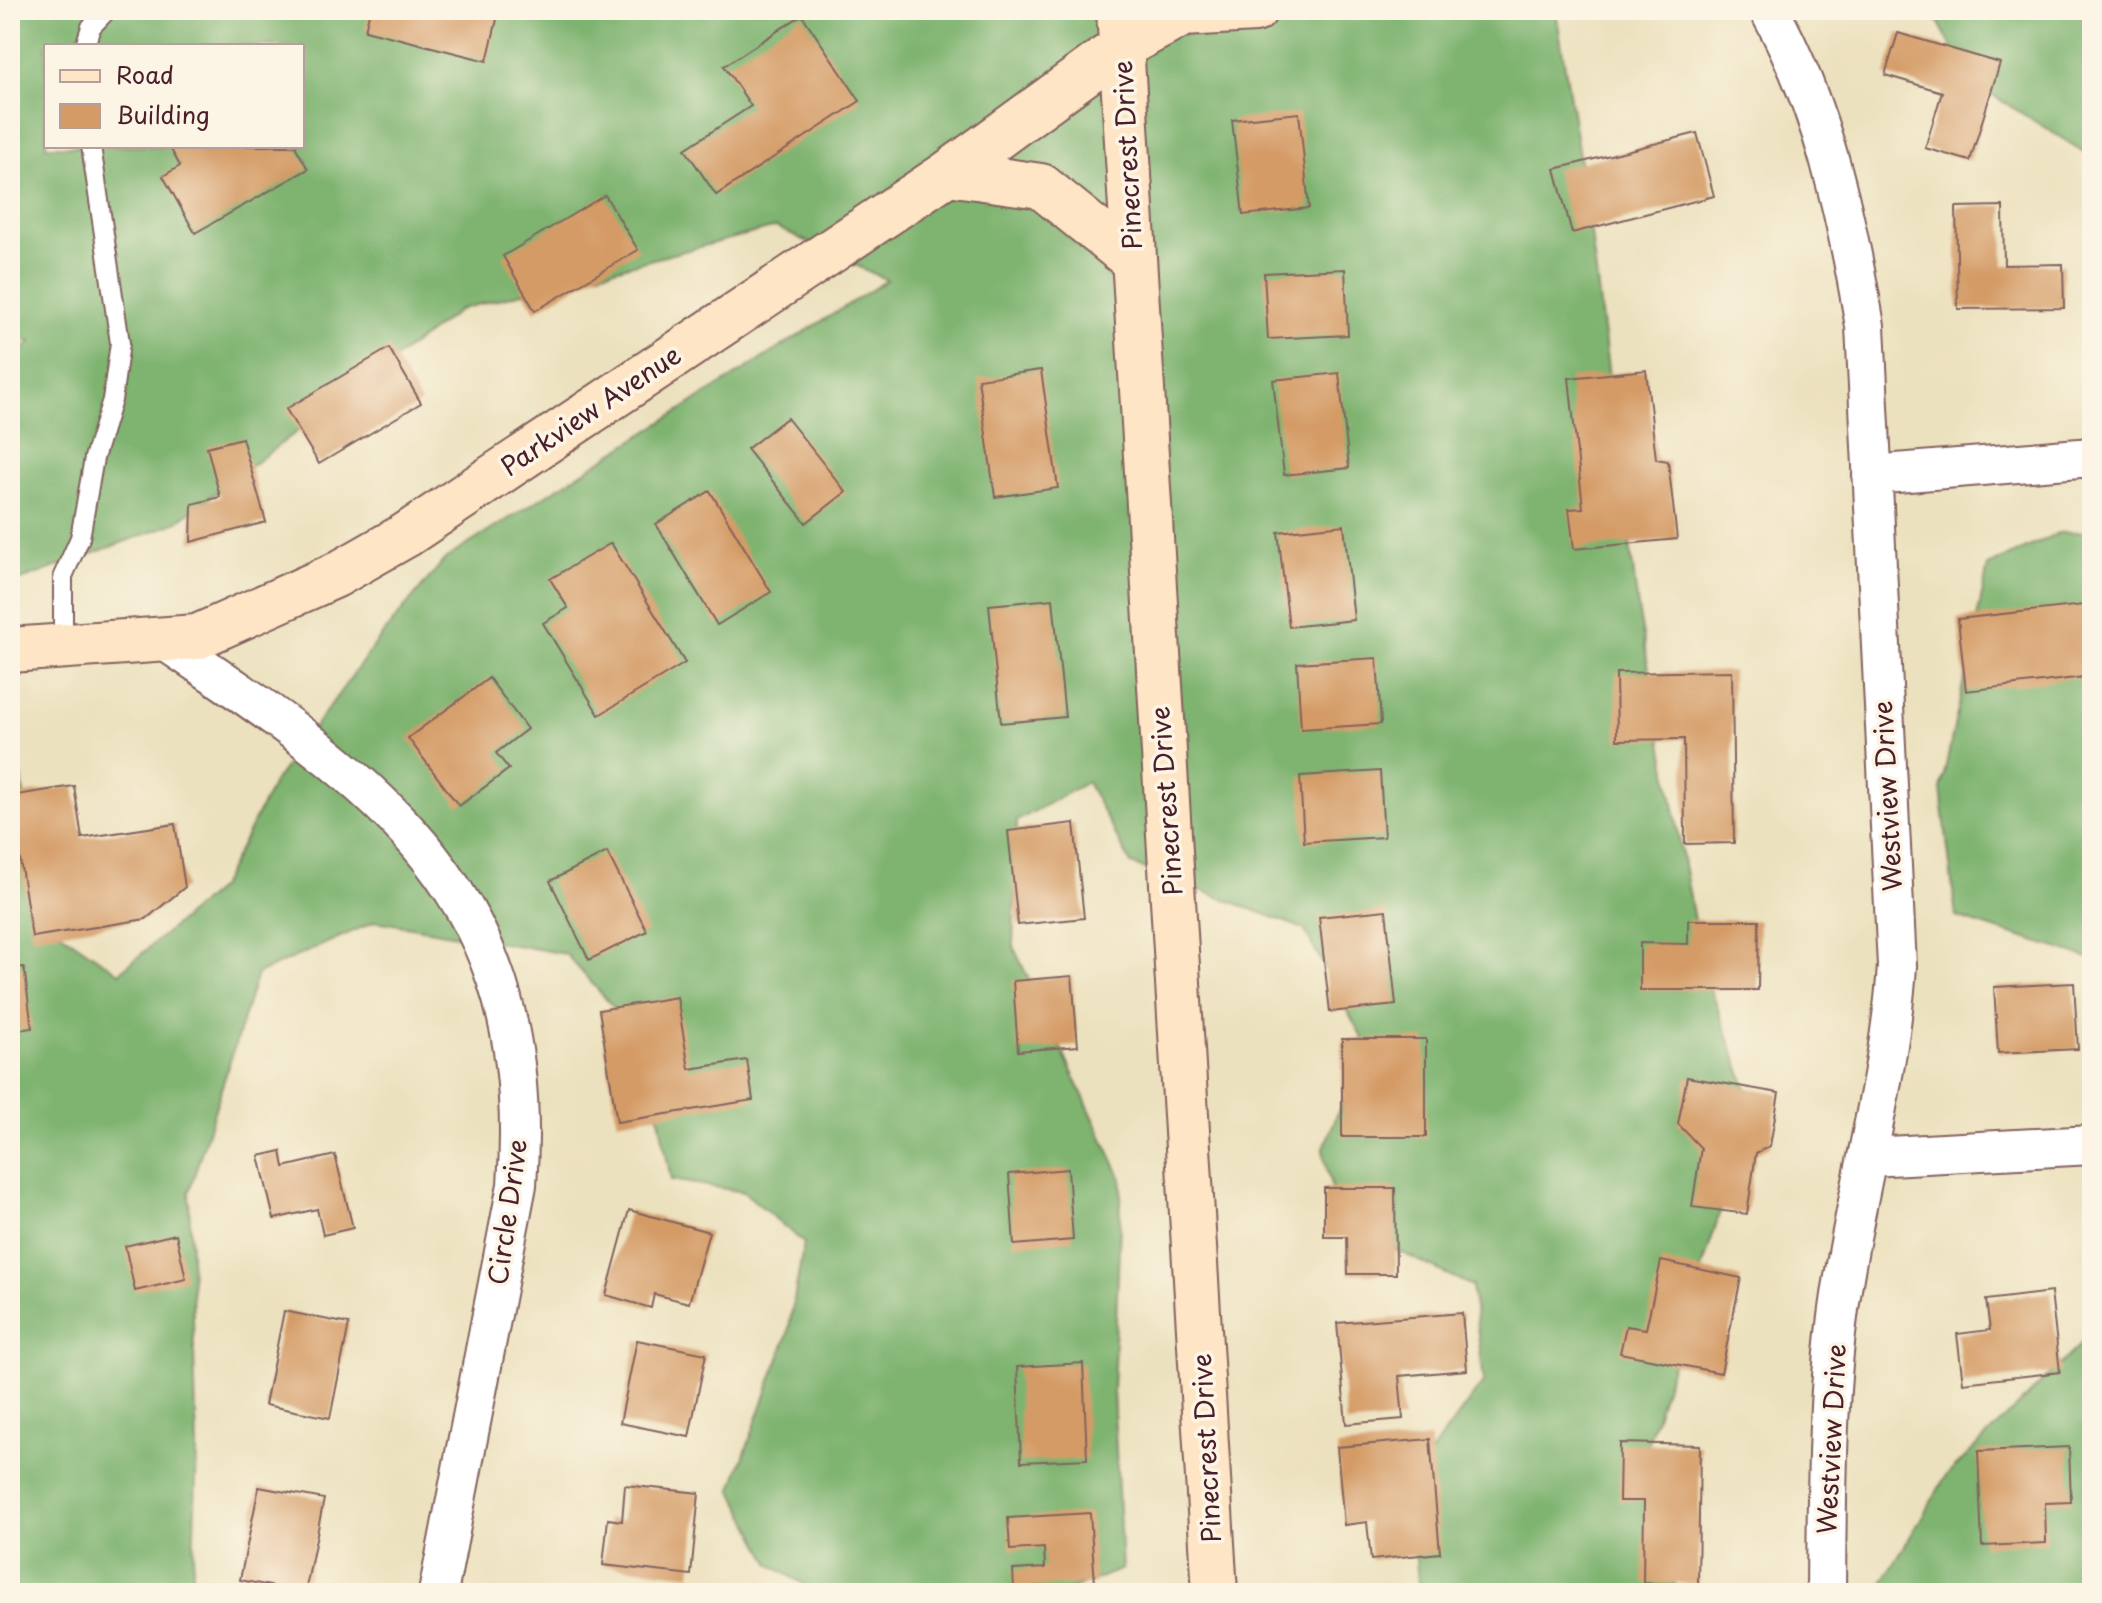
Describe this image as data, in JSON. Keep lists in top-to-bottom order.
{
  "streets": {
    "street": [
      "Pinecrest Drive",
      "Parkview Avenue",
      "Westview Drive",
      "Circle Drive"
    ]
  },
  "crossings": [
    ["Pinecrest Drive", "Parkview Avenue"],
    ["Parkview Avenue", "Circle Drive"]
  ],
  "legend": ["Road", "Building"]
}
